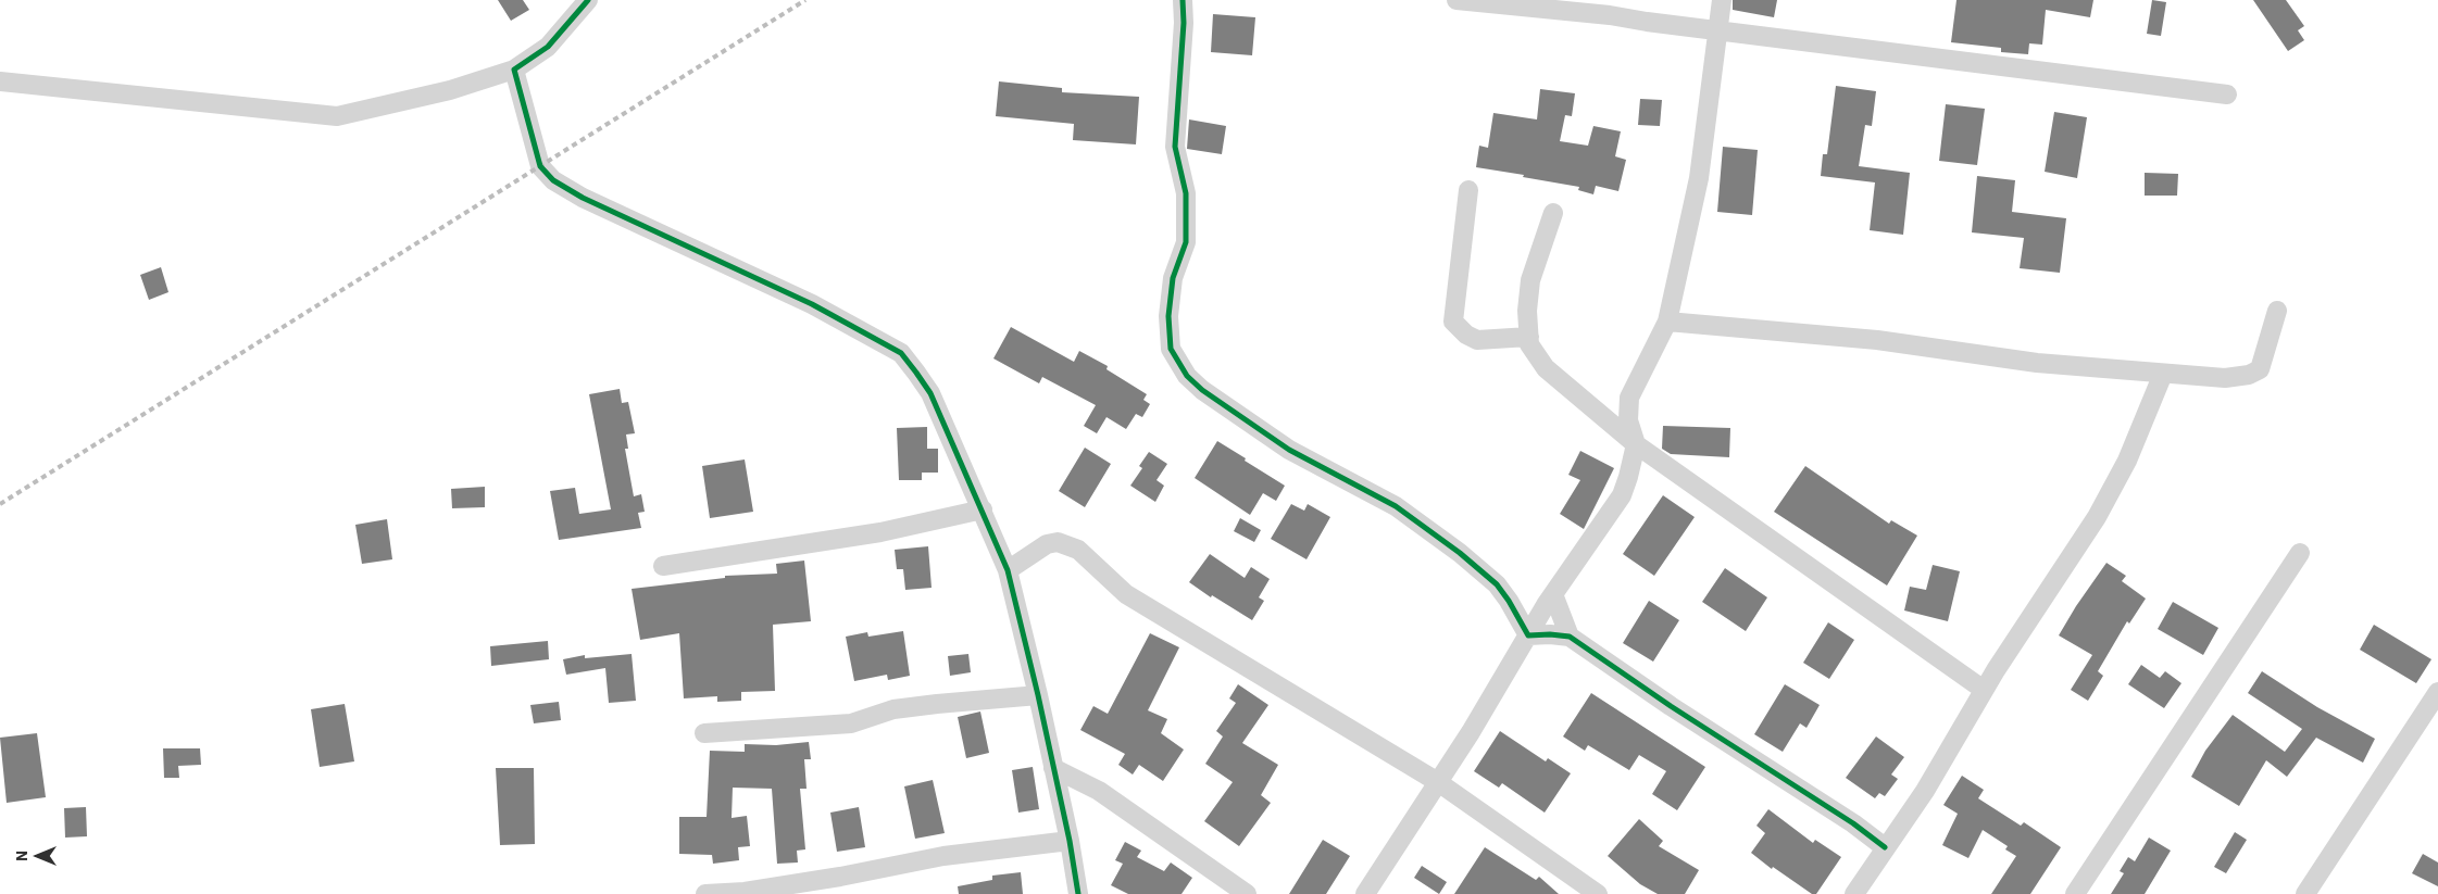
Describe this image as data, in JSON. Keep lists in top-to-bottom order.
{
  "north": "left"
}
